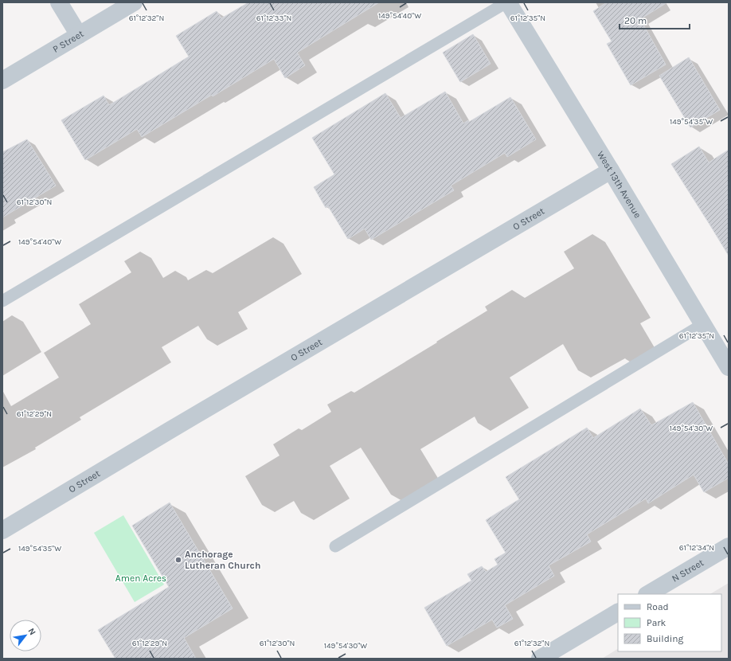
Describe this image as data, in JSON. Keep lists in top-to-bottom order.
{
  "streets": {
    "street": [
      "P Street",
      "West 13th Avenue",
      "O Street",
      "N Street"
    ]
  },
  "crossings": [
    ["West 13th Avenue", "O Street"]
  ],
  "parks": ["Amen Acres"],
  "places": ["Anchorage Lutheran Church"],
  "legend": ["Road", "Park", "Building"],
  "scale_bar": "20 m",
  "north": "top right",
  "coordinates": [
    "149°54'40\"W",
    "61°12'35\"N",
    "61°12'32\"N",
    "61°12'33\"N",
    "149°54'35\"W",
    "61°12'30\"N",
    "61°12'29\"N",
    "149°54'30\"W",
    "61°12'34\"N"
  ]
}
